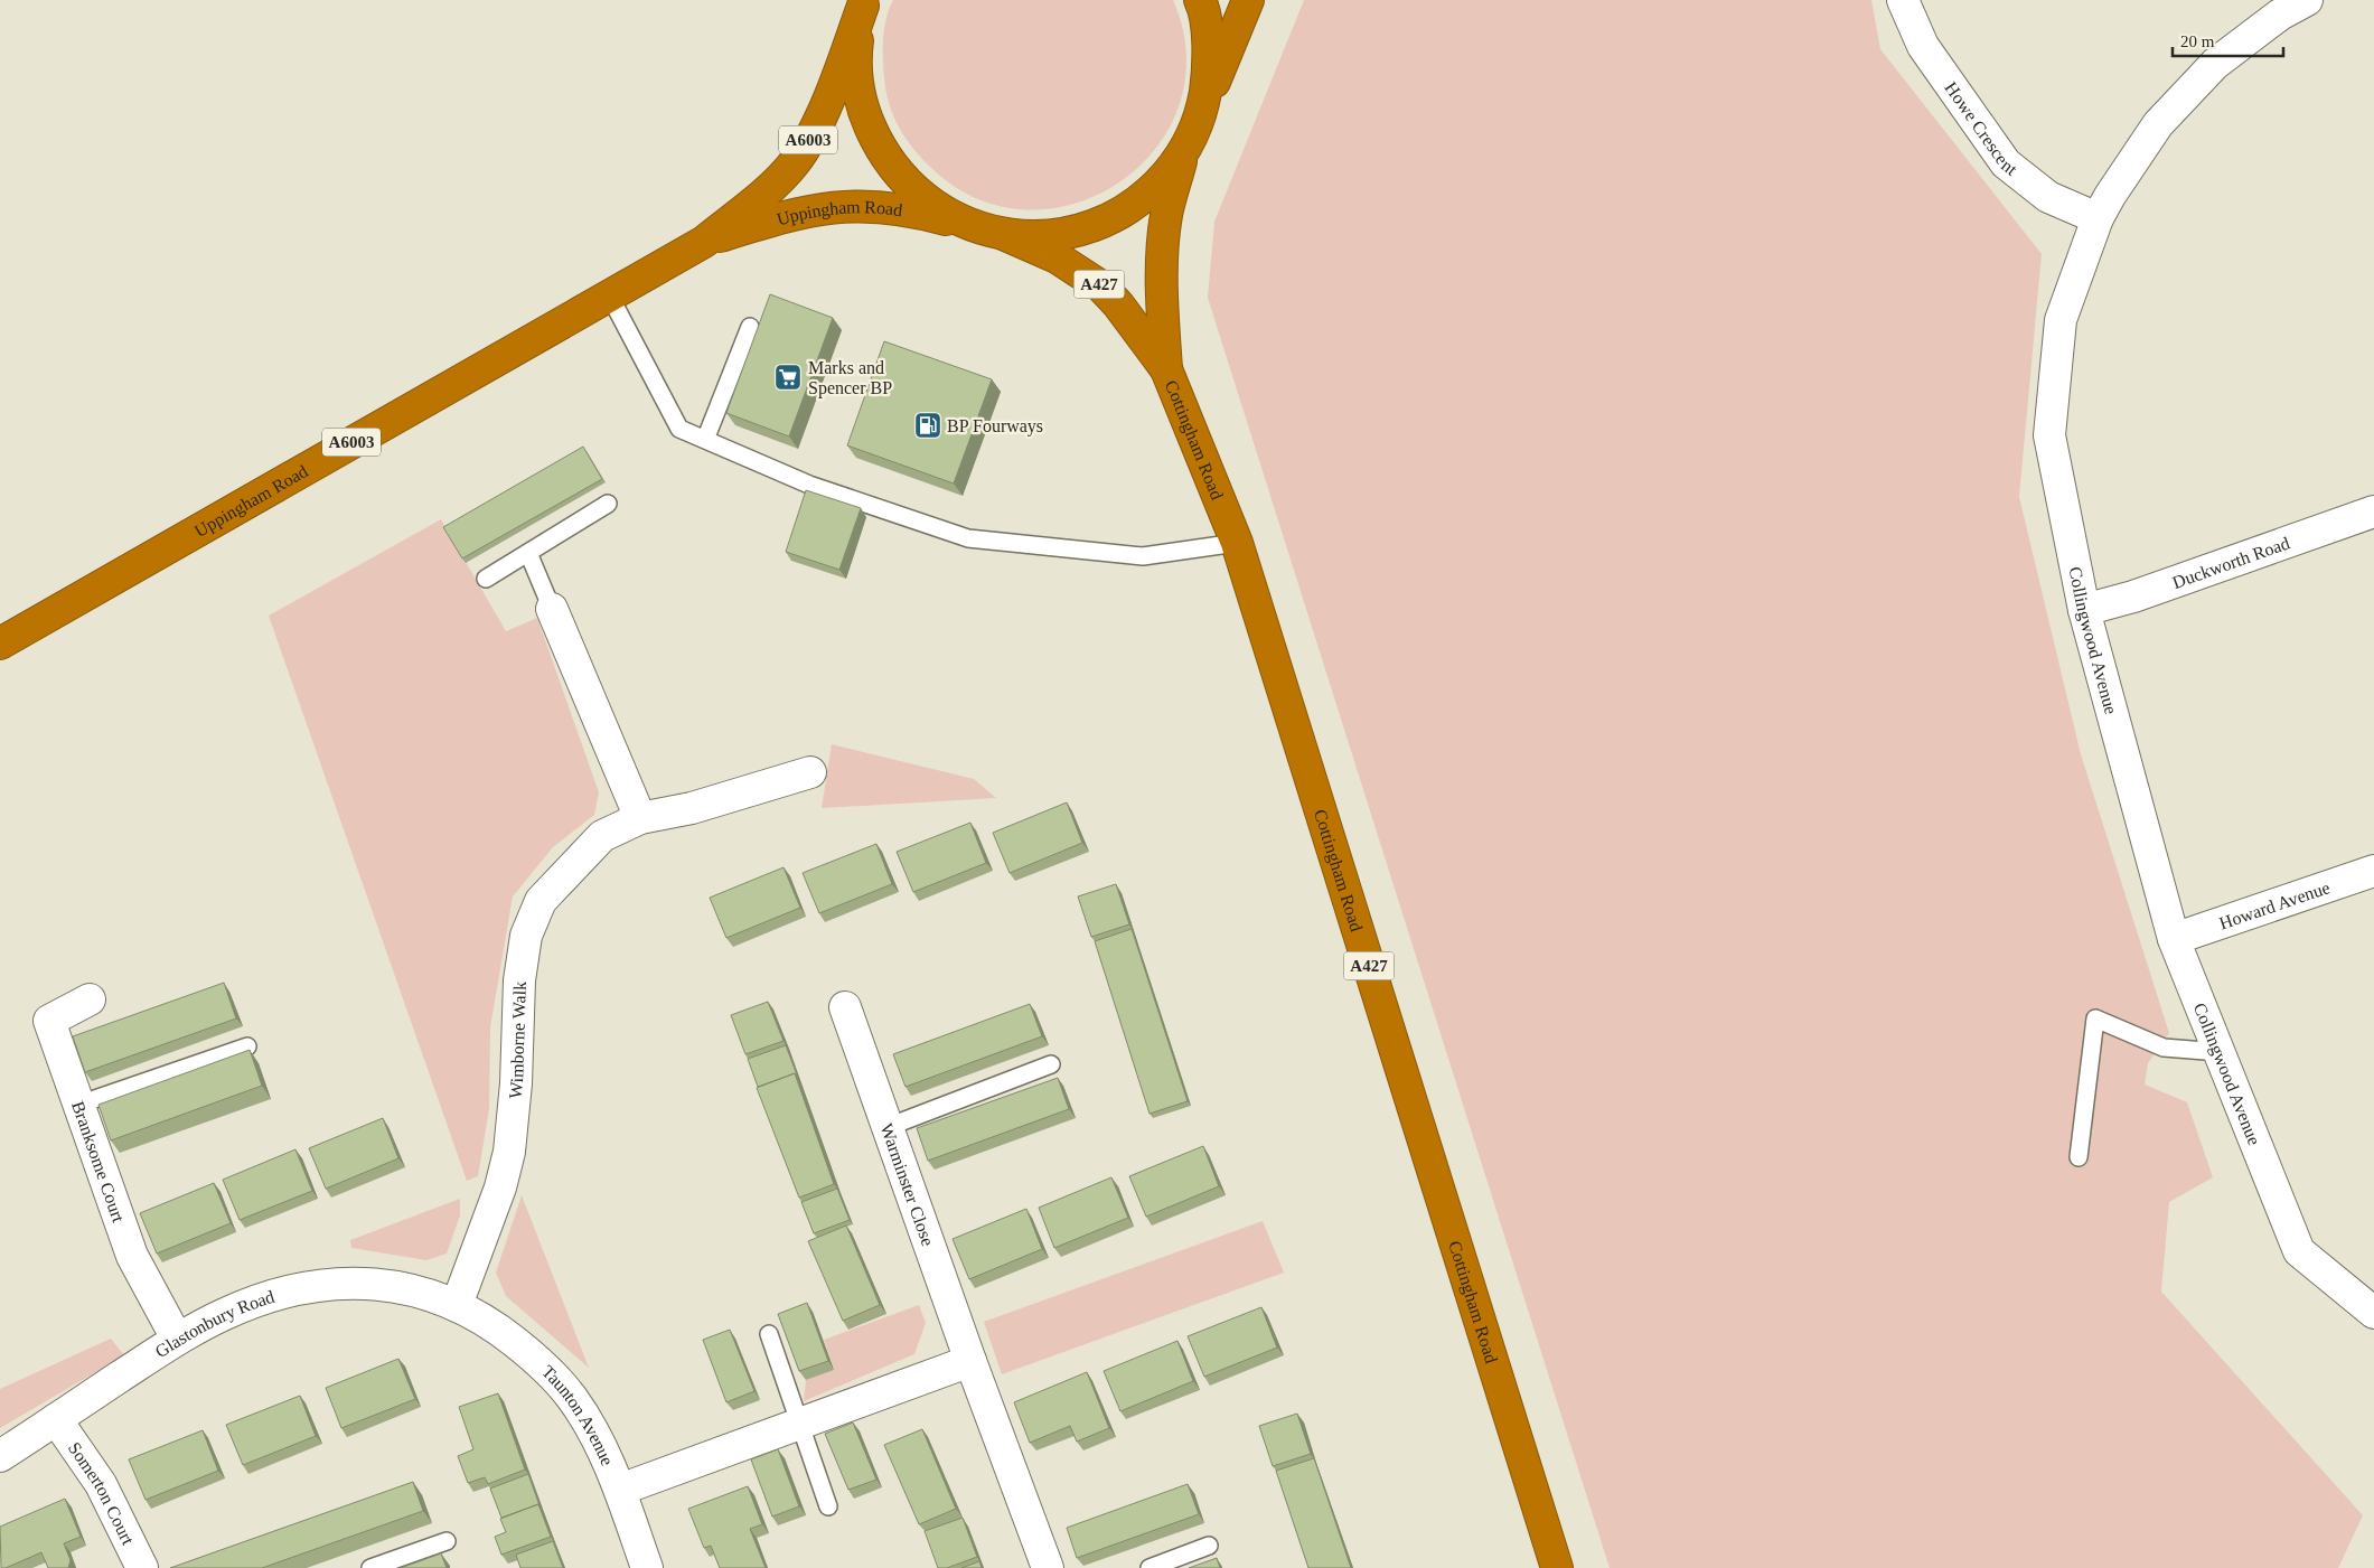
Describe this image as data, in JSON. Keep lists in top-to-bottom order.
{
  "streets": {
    "highway": [
      "A6003",
      "Uppingham Road",
      "A427",
      "Cottingham Road"
    ],
    "street": [
      "Howe Crescent",
      "Duckworth Road",
      "Collingwood Avenue",
      "Howard Avenue",
      "Wimborne Walk",
      "Branksome Court",
      "Warminster Close",
      "Glastonbury Road",
      "Taunton Avenue",
      "Somerton Court"
    ]
  },
  "crossings": [
    ["Howe Crescent", "Collingwood Avenue"],
    ["Uppingham Road", "Cottingham Road"],
    ["Duckworth Road", "Collingwood Avenue"],
    ["Collingwood Avenue", "Howard Avenue"],
    ["Wimborne Walk", "Glastonbury Road"],
    ["Wimborne Walk", "Taunton Avenue"],
    ["Branksome Court", "Glastonbury Road"],
    ["Glastonbury Road", "Taunton Avenue"],
    ["Glastonbury Road", "Somerton Court"]
  ],
  "places": {
    "supermarket": ["Marks and Spencer BP"],
    "fuel station": ["BP Fourways"]
  },
  "scale_bar": "20 m"
}
